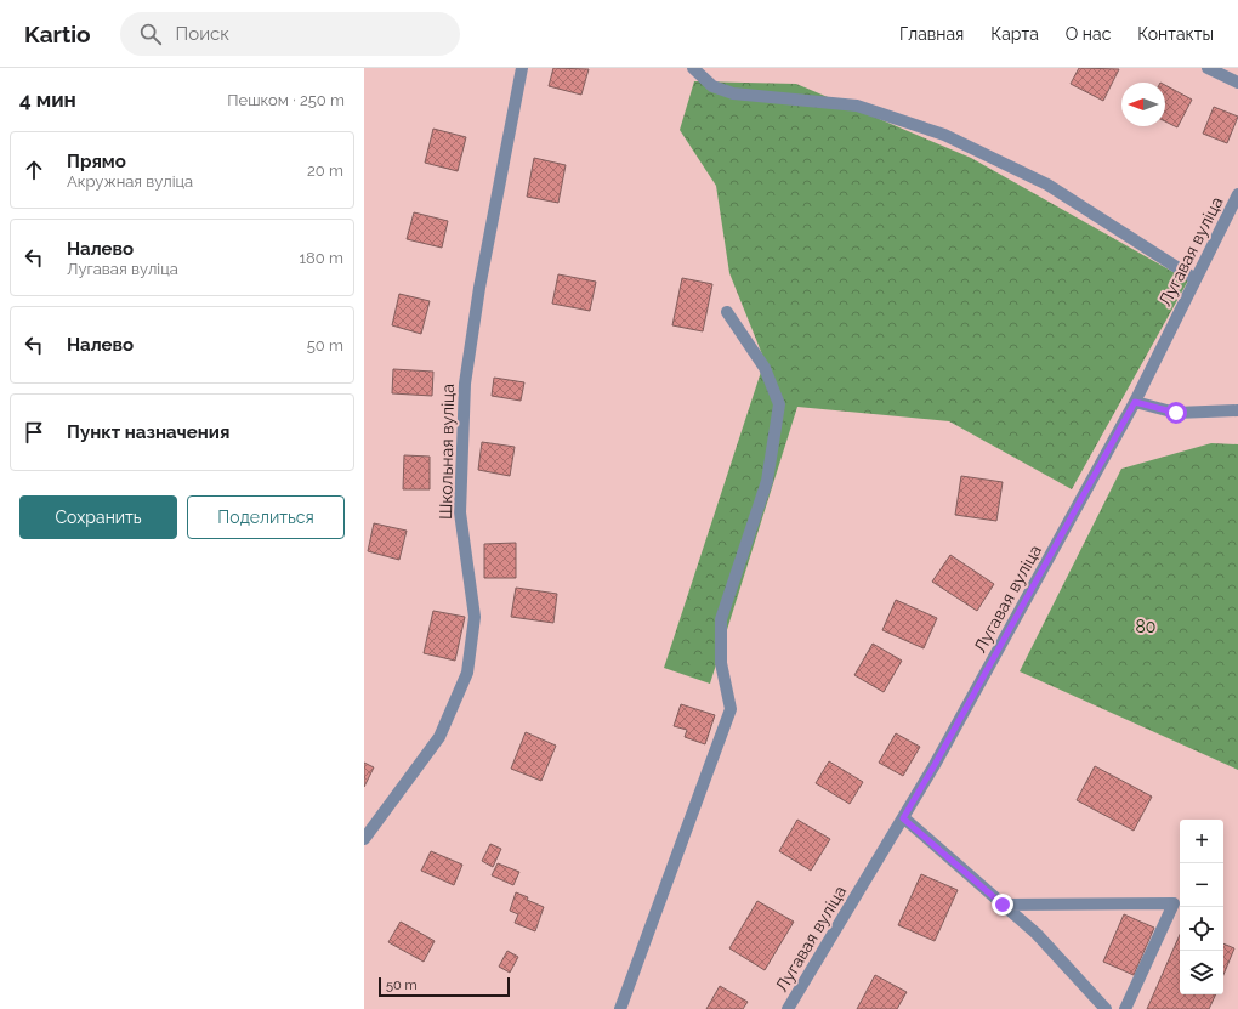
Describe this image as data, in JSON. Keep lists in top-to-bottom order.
{
  "streets": {
    "street": ["Лугавая вуліца", "Школьная вуліца"]
  },
  "parks": ["80"],
  "scale_bar": "50 m",
  "north": "left",
  "page": {
    "header": "Kartio",
    "search": "Поиск",
    "nav": [
      "Главная",
      "Карта",
      "О нас",
      "Контакты"
    ],
    "heading": ["4 мин", "Пешком · 250 m"],
    "list": [
      ["Прямо", "Акружная вуліца", "20 m"],
      ["Налево", "Лугавая вуліца", "180 m"],
      ["Налево", "50 m"],
      "Пункт назначения"
    ],
    "buttons": ["Сохранить", "Поделиться"],
    "map_buttons": ["+", "−"],
    "scale": "50 m"
  }
}
